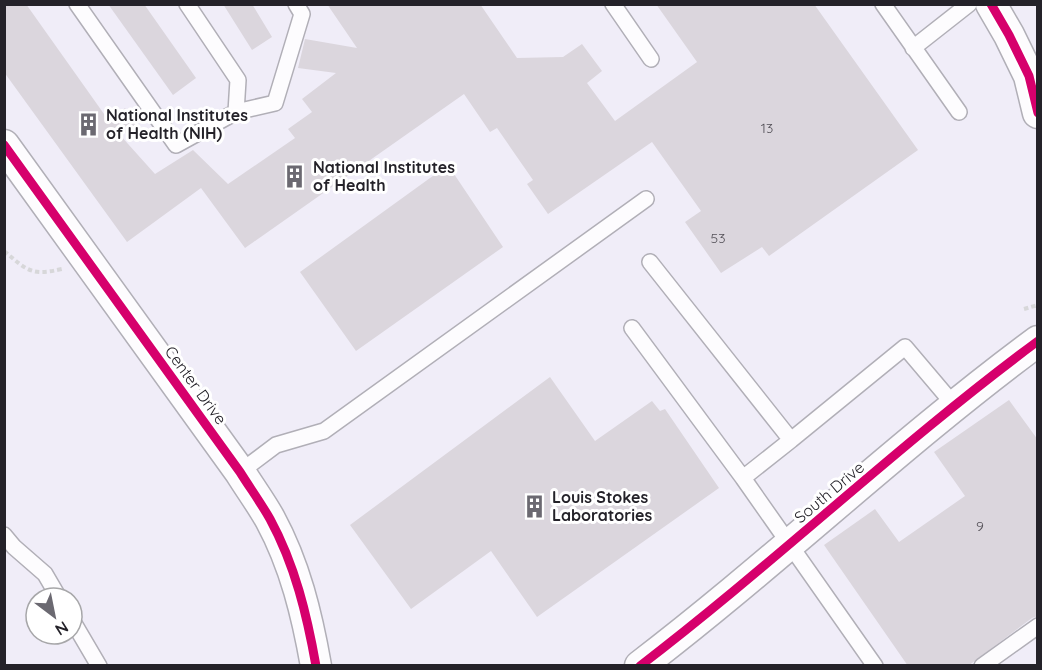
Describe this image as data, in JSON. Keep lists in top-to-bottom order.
{
  "streets": {
    "street": ["Center Drive", "South Drive"]
  },
  "places": {
    "building": ["National Institutes of Health (NIH)", "National Institutes of Health", "Louis Stokes Laboratories"]
  },
  "house_numbers": ["13", "53", "9"],
  "north": "bottom right"
}
